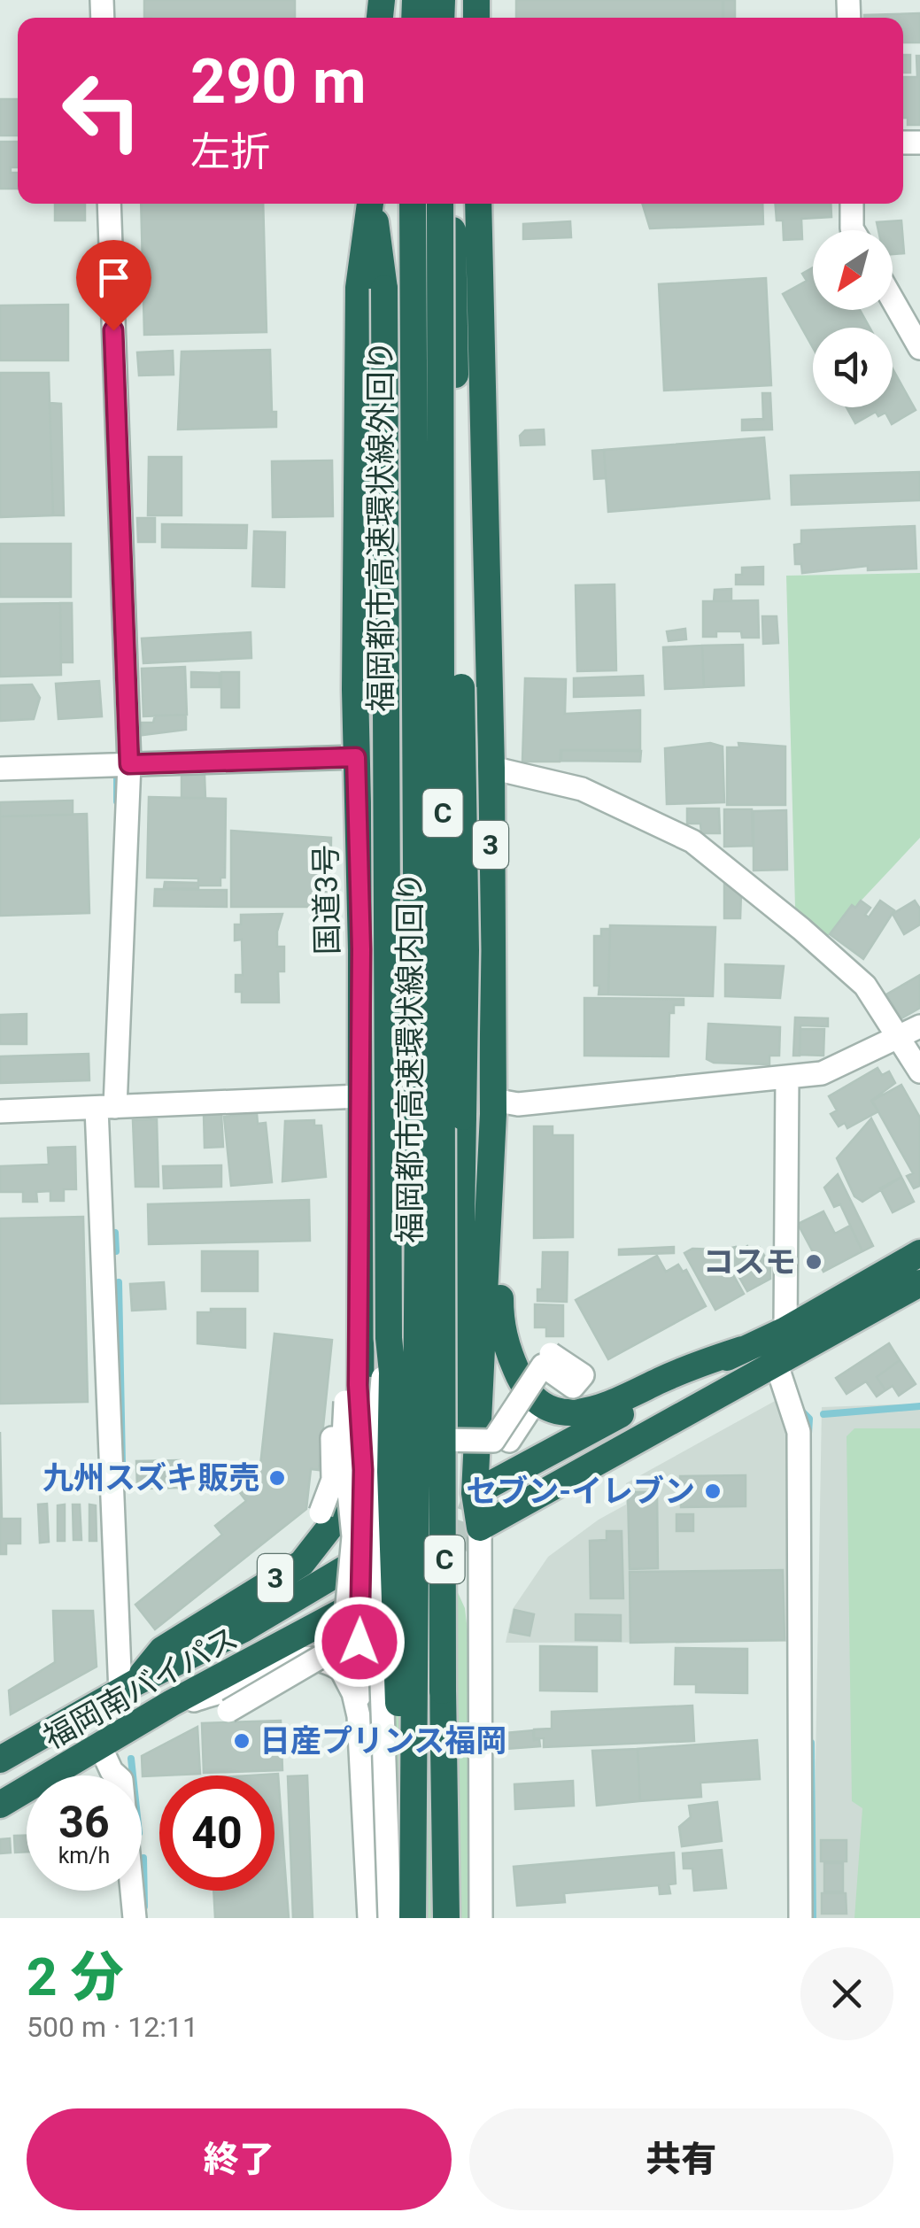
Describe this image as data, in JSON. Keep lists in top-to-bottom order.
{
  "streets": {
    "highway": [
      "福岡都市高速環状線外回り",
      "C",
      "3",
      "国道3号",
      "福岡都市高速環状線内回り",
      "福岡南バイパス"
    ]
  },
  "crossings": [
    ["3", "国道3号"],
    ["3", "福岡南バイパス"],
    ["国道3号", "福岡南バイパス"]
  ],
  "places": [
    "コスモ",
    "九州スズキ販売",
    "セブン-イレブン",
    "日産プリンス福岡"
  ],
  "north": "bottom left",
  "page": {
    "turn": ["290 m", "左折"],
    "speed": "36 km/h",
    "limit": "40",
    "heading": ["2 分", "500 m · 12:11"],
    "buttons": ["終了", "共有"]
  }
}
